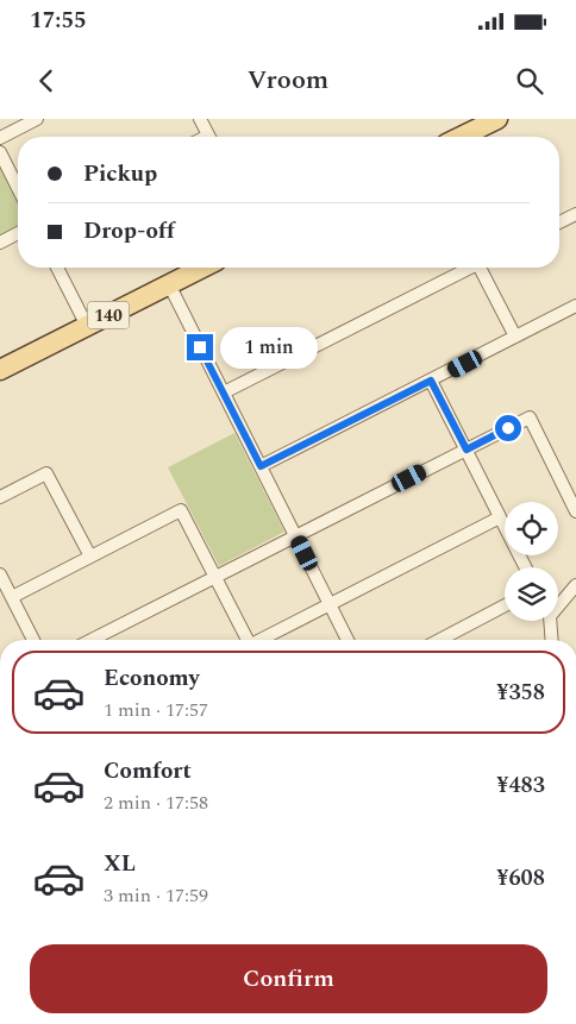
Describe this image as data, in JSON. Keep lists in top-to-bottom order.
{
  "streets": {
    "main road": ["140"]
  },
  "page": {
    "status": "17:55",
    "header": "Vroom",
    "banner": ["Pickup", "Drop-off"],
    "bubble": "1 min",
    "list": [
      {
        "name": "Economy",
        "note": "1 min · 17:57",
        "value": "¥358"
      },
      {
        "name": "Comfort",
        "note": "2 min · 17:58",
        "value": "¥483"
      },
      {
        "name": "XL",
        "note": "3 min · 17:59",
        "value": "¥608"
      }
    ],
    "buttons": "Confirm"
  }
}
